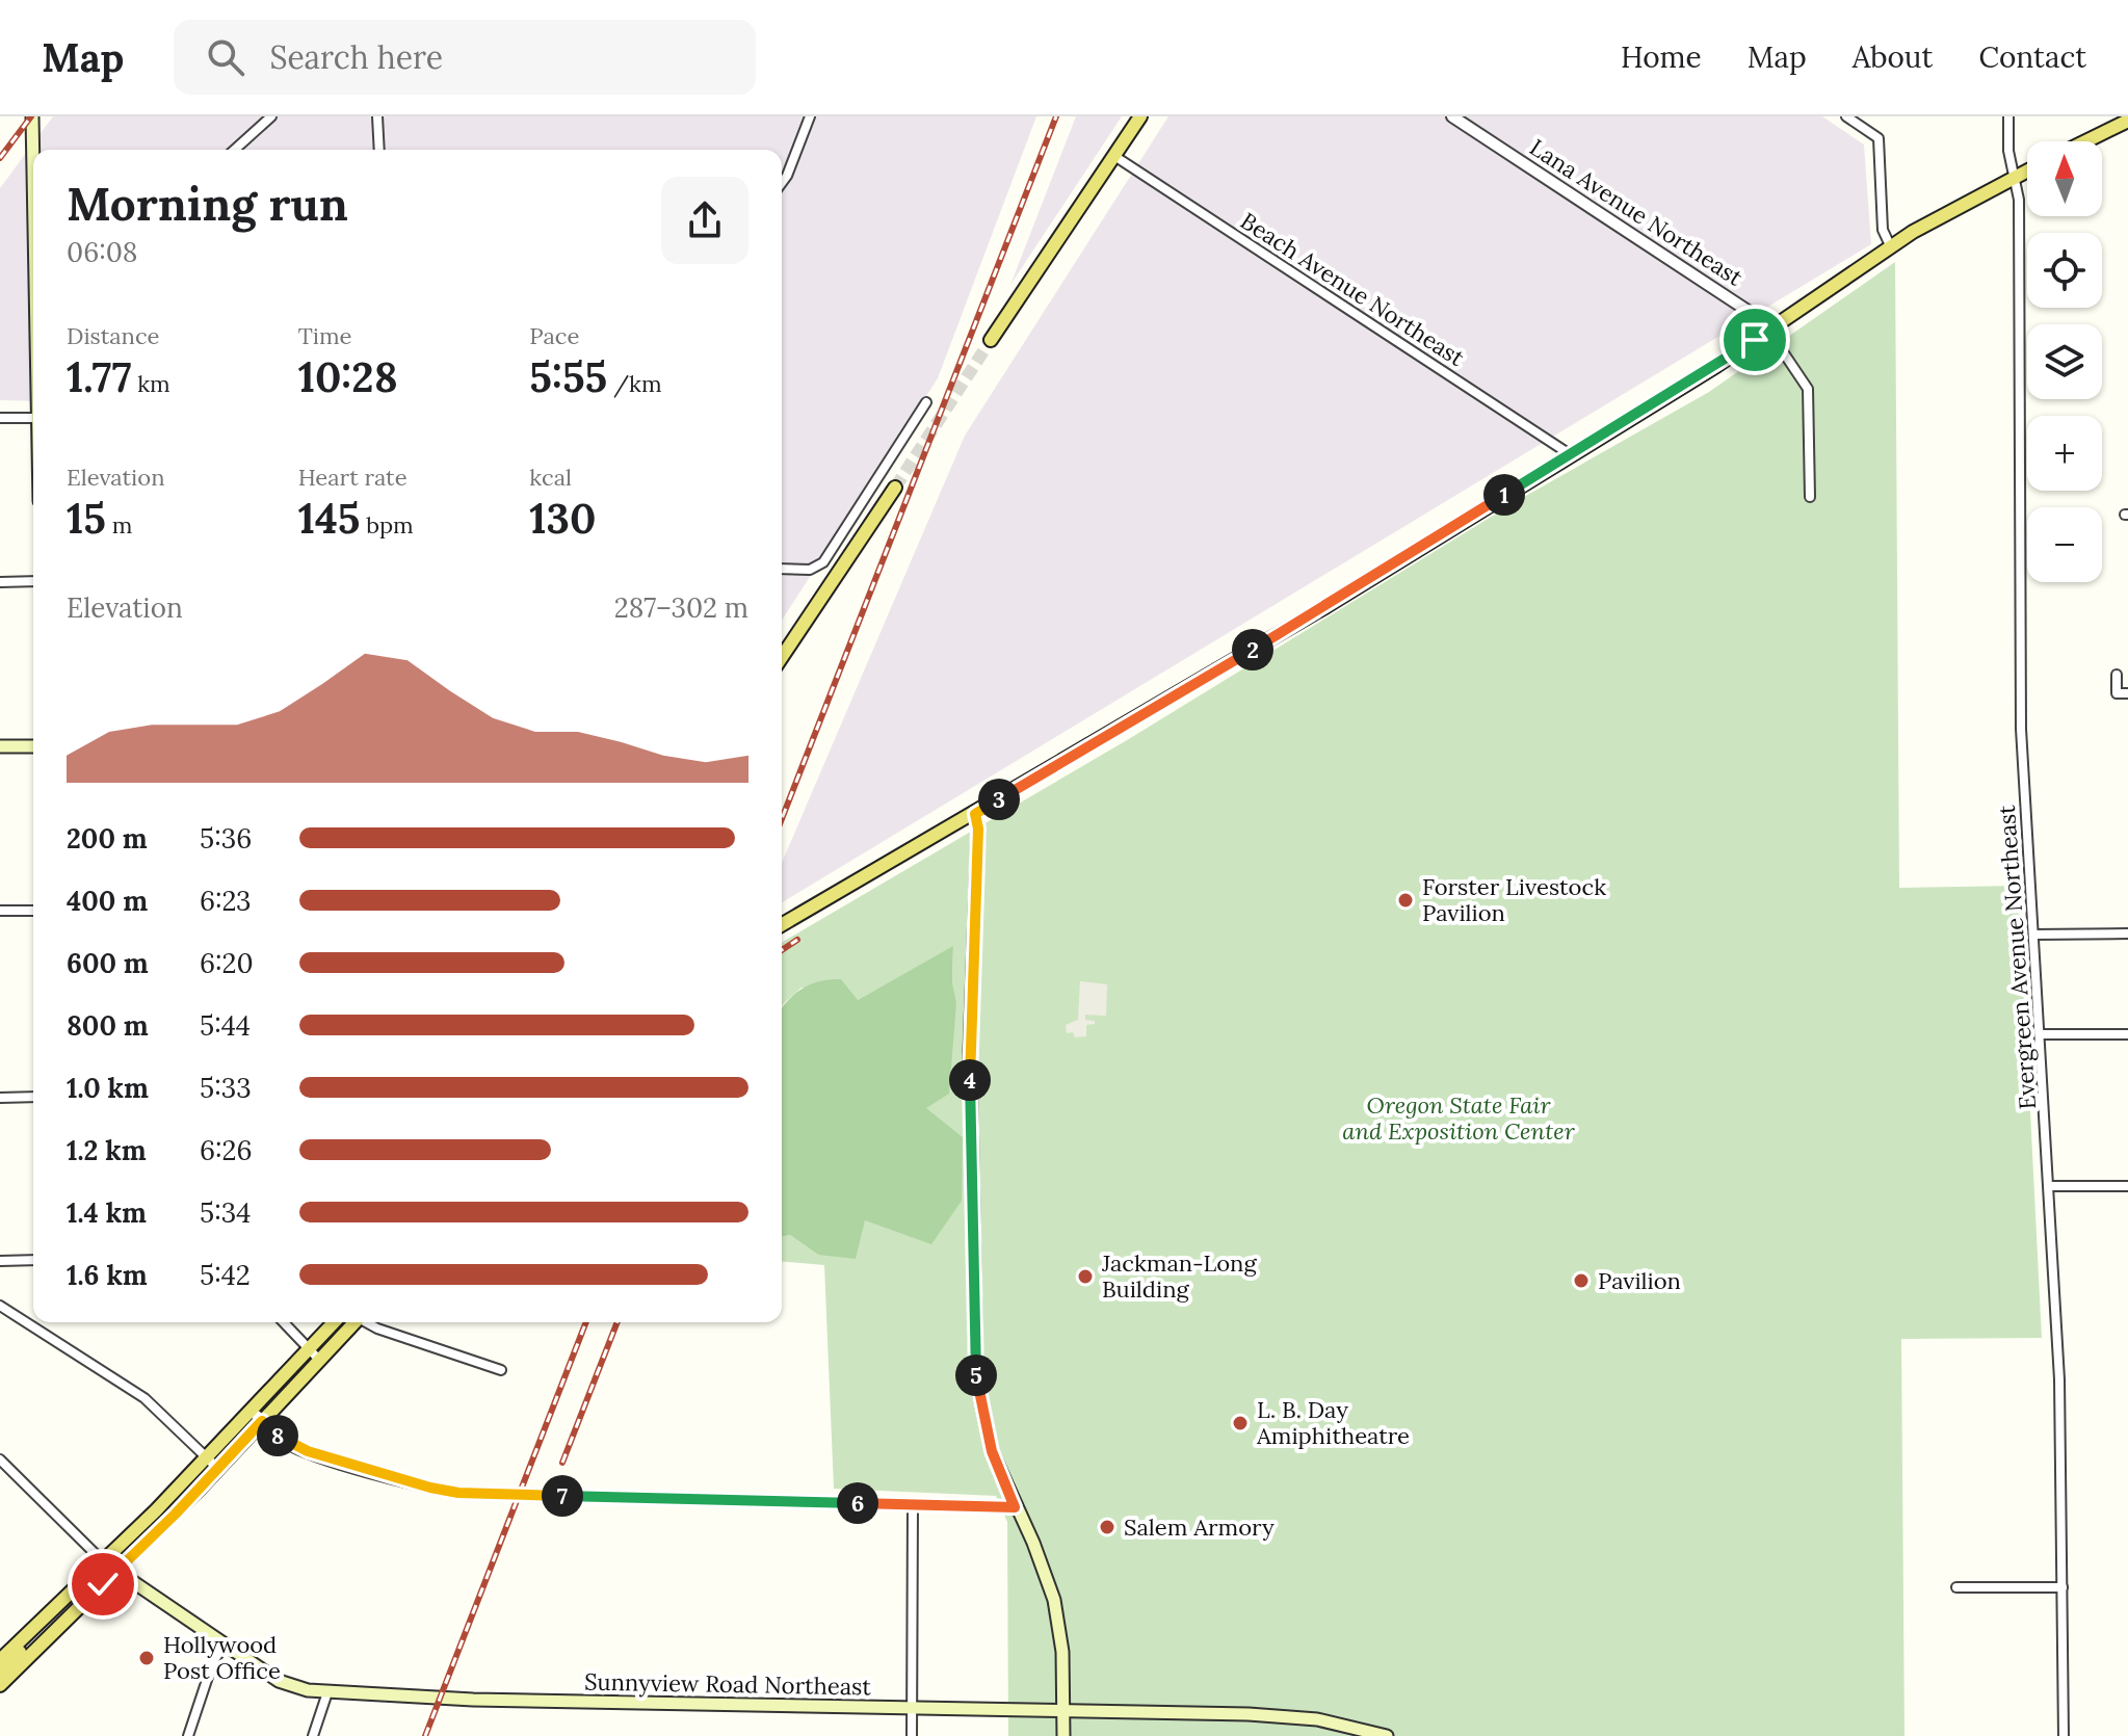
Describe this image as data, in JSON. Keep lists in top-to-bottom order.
{
  "streets": {
    "main road": ["Sunnyview Road Northeast"],
    "street": ["Lana Avenue Northeast", "Beach Avenue Northeast", "Evergreen Avenue Northeast"]
  },
  "parks": ["Oregon State Fair and Exposition Center"],
  "places": [
    "Forster Livestock Pavilion",
    "Jackman-Long Building",
    "Pavilion",
    "L. B. Day Amiphitheatre",
    "Salem Armory",
    "Hollywood Post Office"
  ],
  "north": "top",
  "page": {
    "header": "Map",
    "search": "Search here",
    "nav": [
      "Home",
      "Map",
      "About",
      "Contact"
    ],
    "map_buttons": ["+", "−"],
    "heading": ["Morning run", "06:08"],
    "stats": [
      ["Distance", "1.77 km"],
      ["Time", "10:28"],
      ["Pace", "5:55 /km"],
      ["Elevation", "15 m"],
      ["Heart rate", "145 bpm"],
      ["kcal", "130"]
    ],
    "pins": [
      "1",
      "2",
      "3",
      "4",
      "5",
      "8",
      "7",
      "6"
    ],
    "chart": ["Elevation", "287–302 m"],
    "list": [
      {
        "name": "200 m",
        "note": "5:36"
      },
      {
        "name": "400 m",
        "note": "6:23"
      },
      {
        "name": "600 m",
        "note": "6:20"
      },
      {
        "name": "800 m",
        "note": "5:44"
      },
      {
        "name": "1.0 km",
        "note": "5:33"
      },
      {
        "name": "1.2 km",
        "note": "6:26"
      },
      {
        "name": "1.4 km",
        "note": "5:34"
      },
      {
        "name": "1.6 km",
        "note": "5:42"
      }
    ]
  }
}
